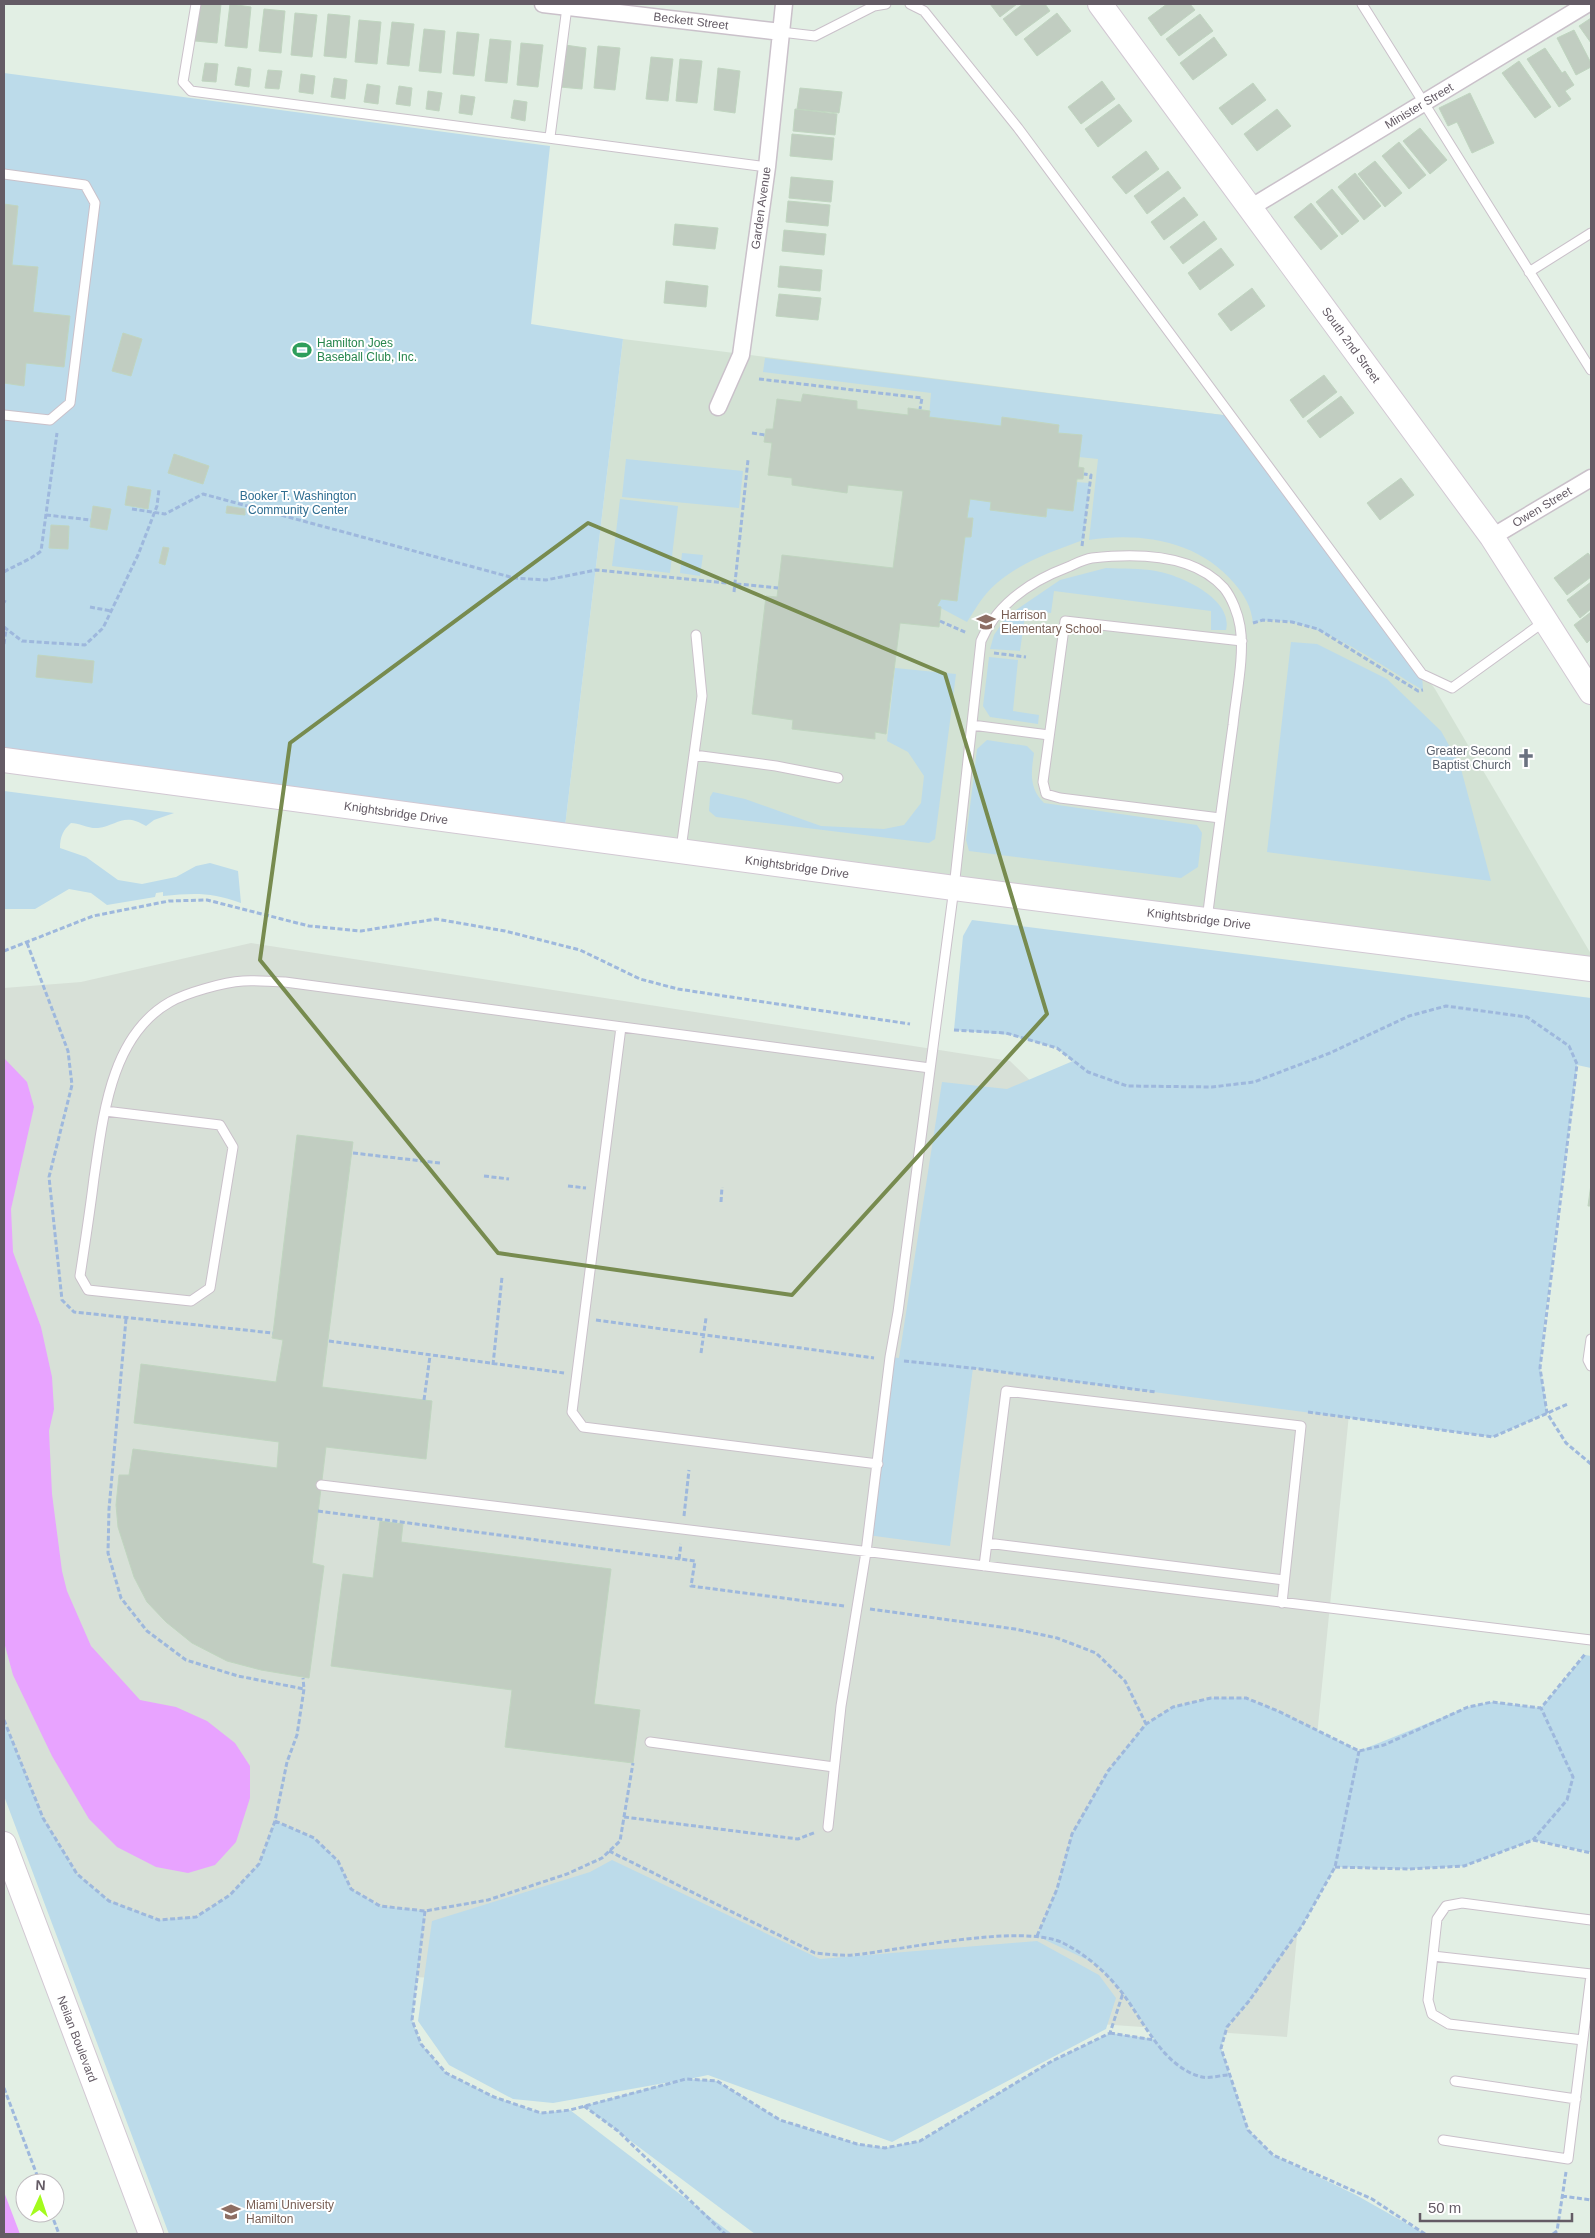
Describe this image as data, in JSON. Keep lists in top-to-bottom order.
{
  "streets": {
    "street": [
      "Beckett Street",
      "Minister Street",
      "Garden Avenue",
      "South 2nd Street",
      "Owen Street",
      "Knightsbridge Drive",
      "Neilan Boulevard"
    ]
  },
  "crossings": [
    ["Beckett Street", "Garden Avenue"],
    ["Minister Street", "South 2nd Street"],
    ["South 2nd Street", "Owen Street"]
  ],
  "parks": ["Booker T. Washington Community Center"],
  "places": {
    "sports": ["Hamilton Joes Baseball Club, Inc."],
    "school or university": ["Harrison Elementary School", "Miami University Hamilton"],
    "church": ["Greater Second Baptist Church"]
  },
  "scale_bar": "50 m",
  "north": "top"
}
